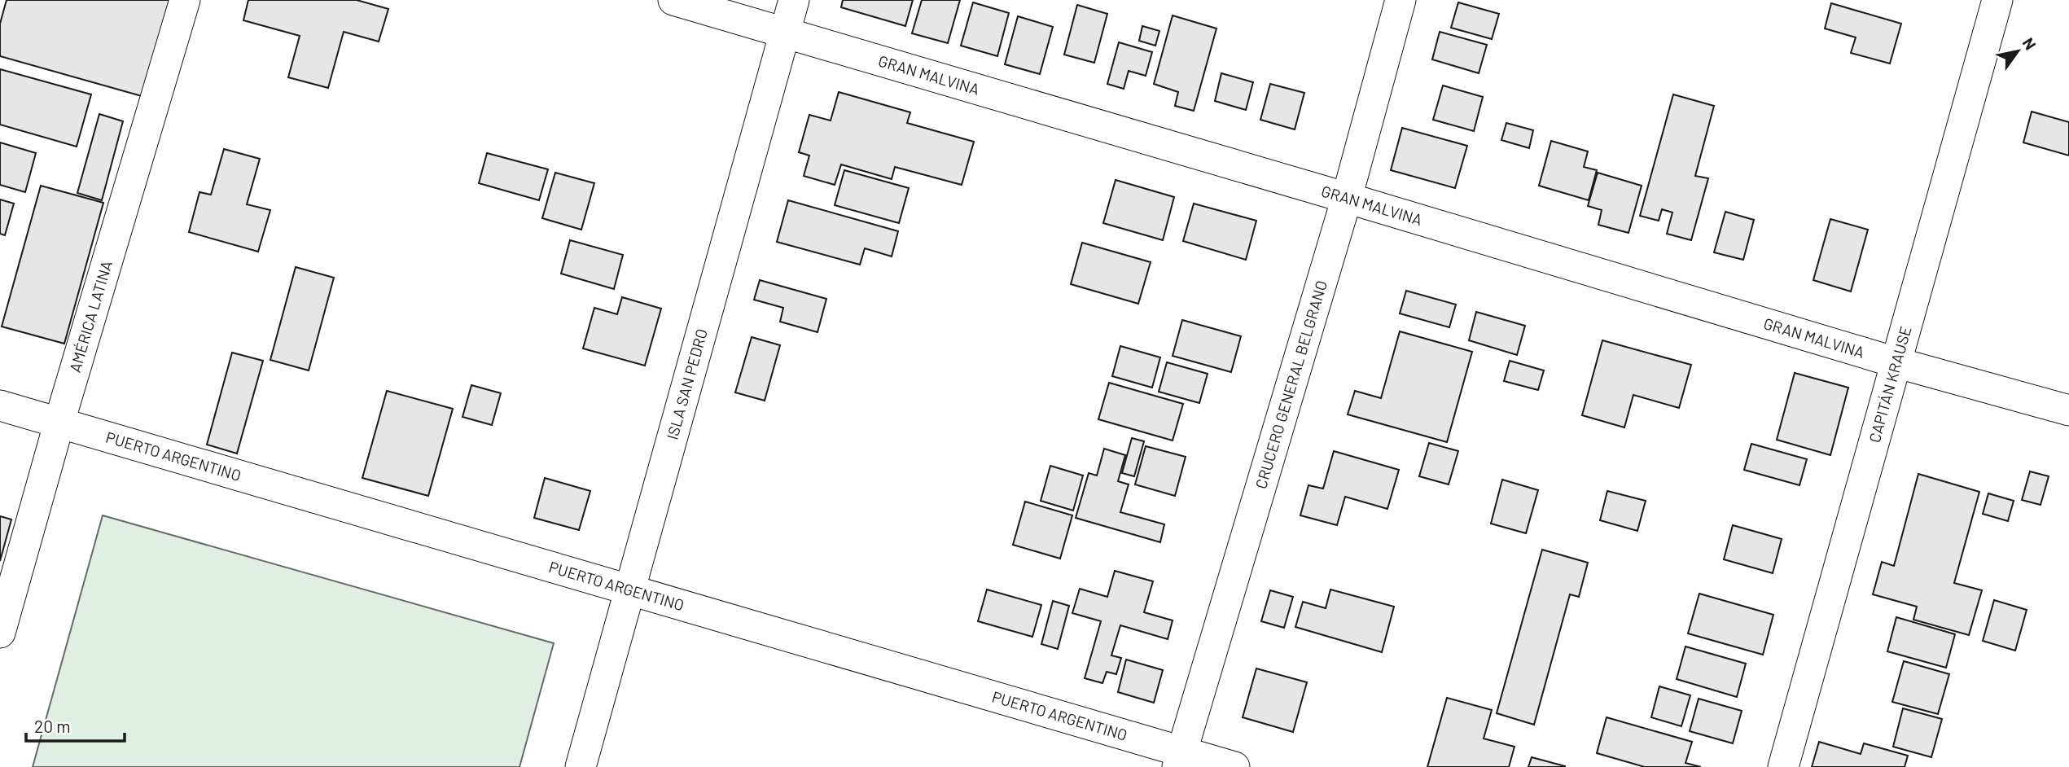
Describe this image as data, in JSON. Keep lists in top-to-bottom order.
{
  "streets": {
    "street": [
      "GRAN MALVINA",
      "AMÉRICA LATINA",
      "ISLA SAN PEDRO",
      "CAPITÁN KRAUSE",
      "CRUCERO GENERAL BELGRANO",
      "PUERTO ARGENTINO"
    ]
  },
  "crossings": [
    ["GRAN MALVINA", "ISLA SAN PEDRO"],
    ["GRAN MALVINA", "CAPITÁN KRAUSE"],
    ["GRAN MALVINA", "CRUCERO GENERAL BELGRANO"],
    ["AMÉRICA LATINA", "PUERTO ARGENTINO"],
    ["ISLA SAN PEDRO", "PUERTO ARGENTINO"],
    ["CRUCERO GENERAL BELGRANO", "PUERTO ARGENTINO"]
  ],
  "scale_bar": "20 m",
  "north": "top right"
}
